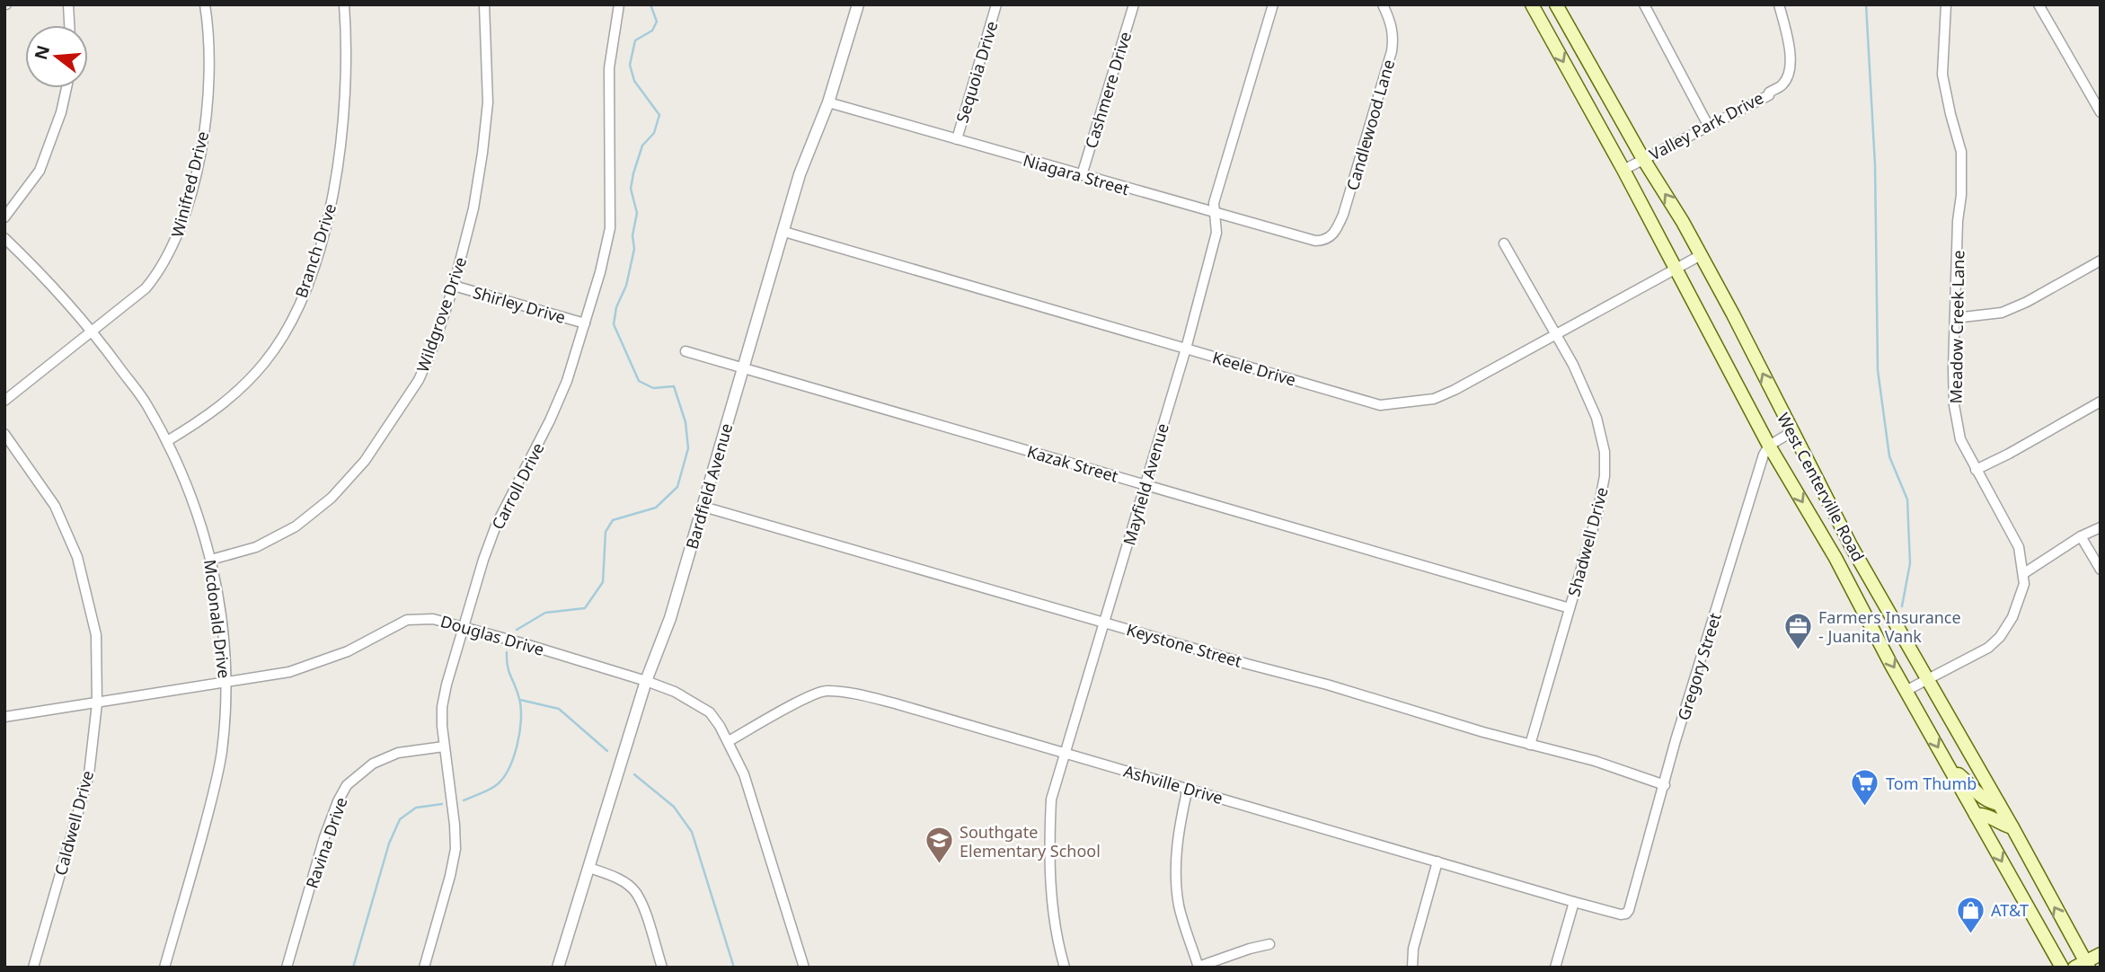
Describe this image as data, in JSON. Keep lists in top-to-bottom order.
{
  "streets": {
    "main road": ["West Centerville Road"],
    "street": [
      "Sequoia Drive",
      "Cashmere Drive",
      "Candlewood Lane",
      "Valley Park Drive",
      "Niagara Street",
      "Winifred Drive",
      "Branch Drive",
      "Shirley Drive",
      "Wildgrove Drive",
      "Meadow Creek Lane",
      "Keele Drive",
      "Kazak Street",
      "Mayfield Avenue",
      "Carroll Drive",
      "Bardfield Avenue",
      "Shadwell Drive",
      "Mcdonald Drive",
      "Douglas Drive",
      "Keystone Street",
      "Gregory Street",
      "Ashville Drive",
      "Caldwell Drive",
      "Ravina Drive"
    ]
  },
  "crossings": [
    ["Sequoia Drive", "Niagara Street"],
    ["Cashmere Drive", "Niagara Street"],
    ["Candlewood Lane", "Niagara Street"],
    ["Valley Park Drive", "West Centerville Road"],
    ["Niagara Street", "Mayfield Avenue"],
    ["Niagara Street", "Bardfield Avenue"],
    ["Winifred Drive", "Mcdonald Drive"],
    ["Branch Drive", "Mcdonald Drive"],
    ["Shirley Drive", "Wildgrove Drive"],
    ["Shirley Drive", "Carroll Drive"],
    ["Wildgrove Drive", "Mcdonald Drive"],
    ["Meadow Creek Lane", "West Centerville Road"],
    ["Keele Drive", "Mayfield Avenue"],
    ["Keele Drive", "Bardfield Avenue"],
    ["Keele Drive", "West Centerville Road"],
    ["Keele Drive", "Shadwell Drive"],
    ["Kazak Street", "Mayfield Avenue"],
    ["Kazak Street", "Bardfield Avenue"],
    ["Kazak Street", "Shadwell Drive"],
    ["Mayfield Avenue", "Keystone Street"],
    ["Mayfield Avenue", "Ashville Drive"],
    ["Carroll Drive", "Douglas Drive"],
    ["Carroll Drive", "Ravina Drive"],
    ["Bardfield Avenue", "Douglas Drive"],
    ["Bardfield Avenue", "Keystone Street"],
    ["West Centerville Road", "Gregory Street"],
    ["Shadwell Drive", "Keystone Street"],
    ["Mcdonald Drive", "Douglas Drive"],
    ["Douglas Drive", "Ashville Drive"],
    ["Douglas Drive", "Caldwell Drive"],
    ["Keystone Street", "Gregory Street"],
    ["Gregory Street", "Ashville Drive"]
  ],
  "places": {
    "office": ["Farmers Insurance - Juanita Vank"],
    "supermarket": ["Tom Thumb"],
    "school or university": ["Southgate Elementary School"],
    "shop": ["AT&T"]
  },
  "north": "left"
}
